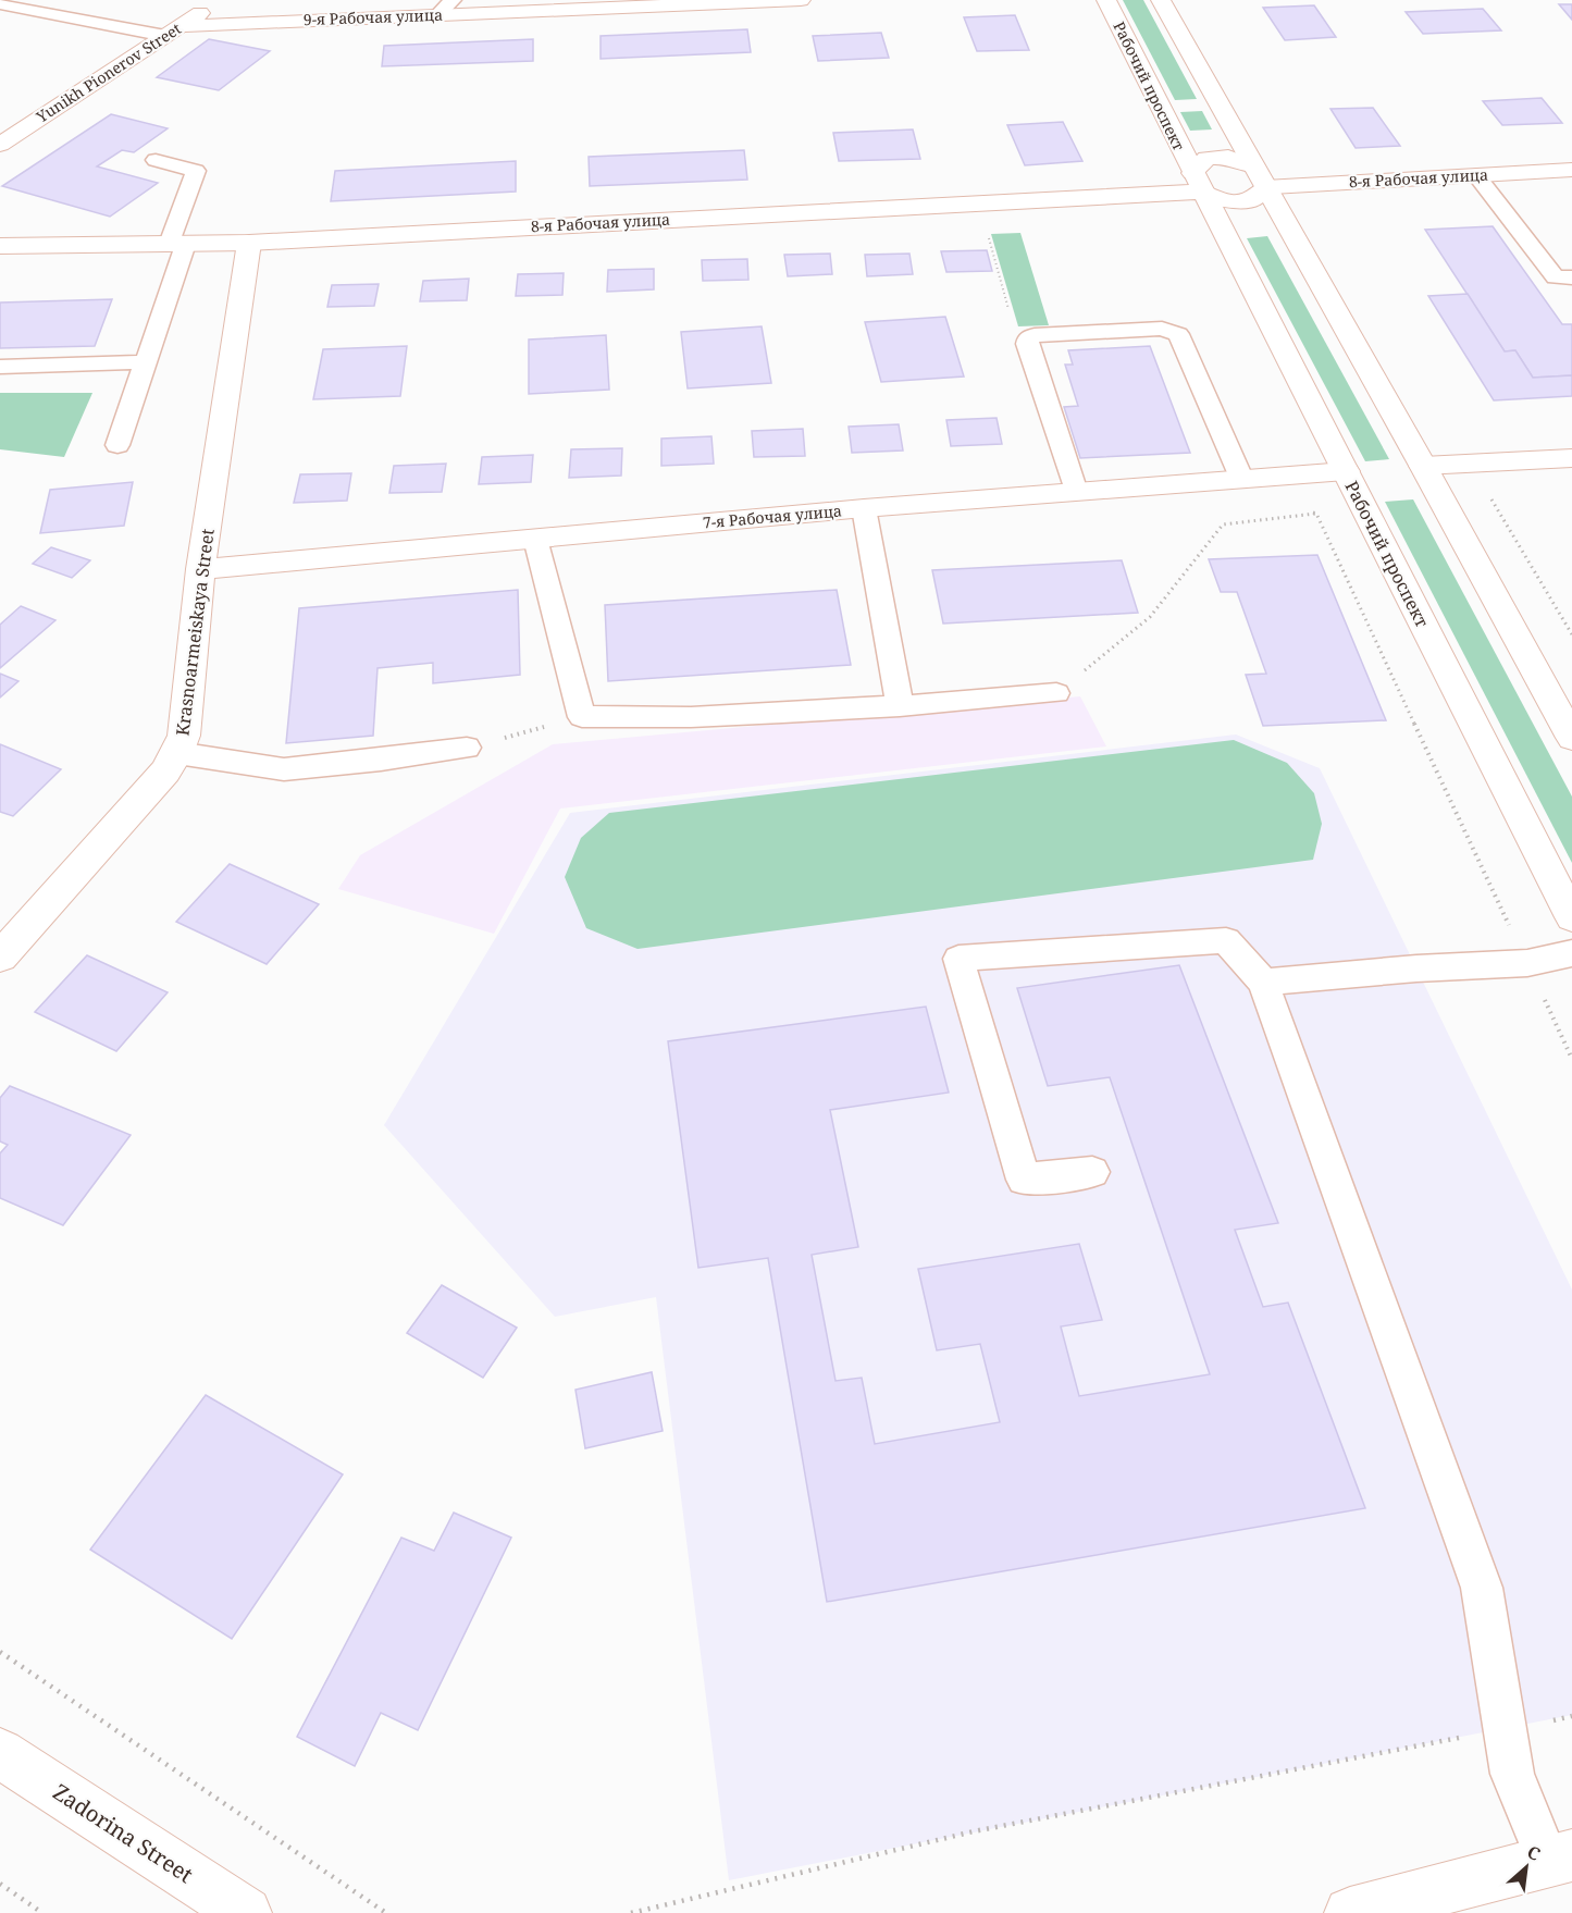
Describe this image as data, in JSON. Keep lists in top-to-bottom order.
{
  "streets": {
    "street": [
      "9-я Рабочая улица",
      "Yunikh Pionerov Street",
      "Рабочий проспект",
      "8-я Рабочая улица",
      "7-я Рабочая улица",
      "Krasnoarmeiskaya Street",
      "Zadorina Street"
    ]
  },
  "crossings": [
    ["9-я Рабочая улица", "Yunikh Pionerov Street"],
    ["Рабочий проспект", "8-я Рабочая улица"],
    ["Рабочий проспект", "7-я Рабочая улица"],
    ["8-я Рабочая улица", "Krasnoarmeiskaya Street"],
    ["7-я Рабочая улица", "Krasnoarmeiskaya Street"]
  ],
  "north": "top right"
}
